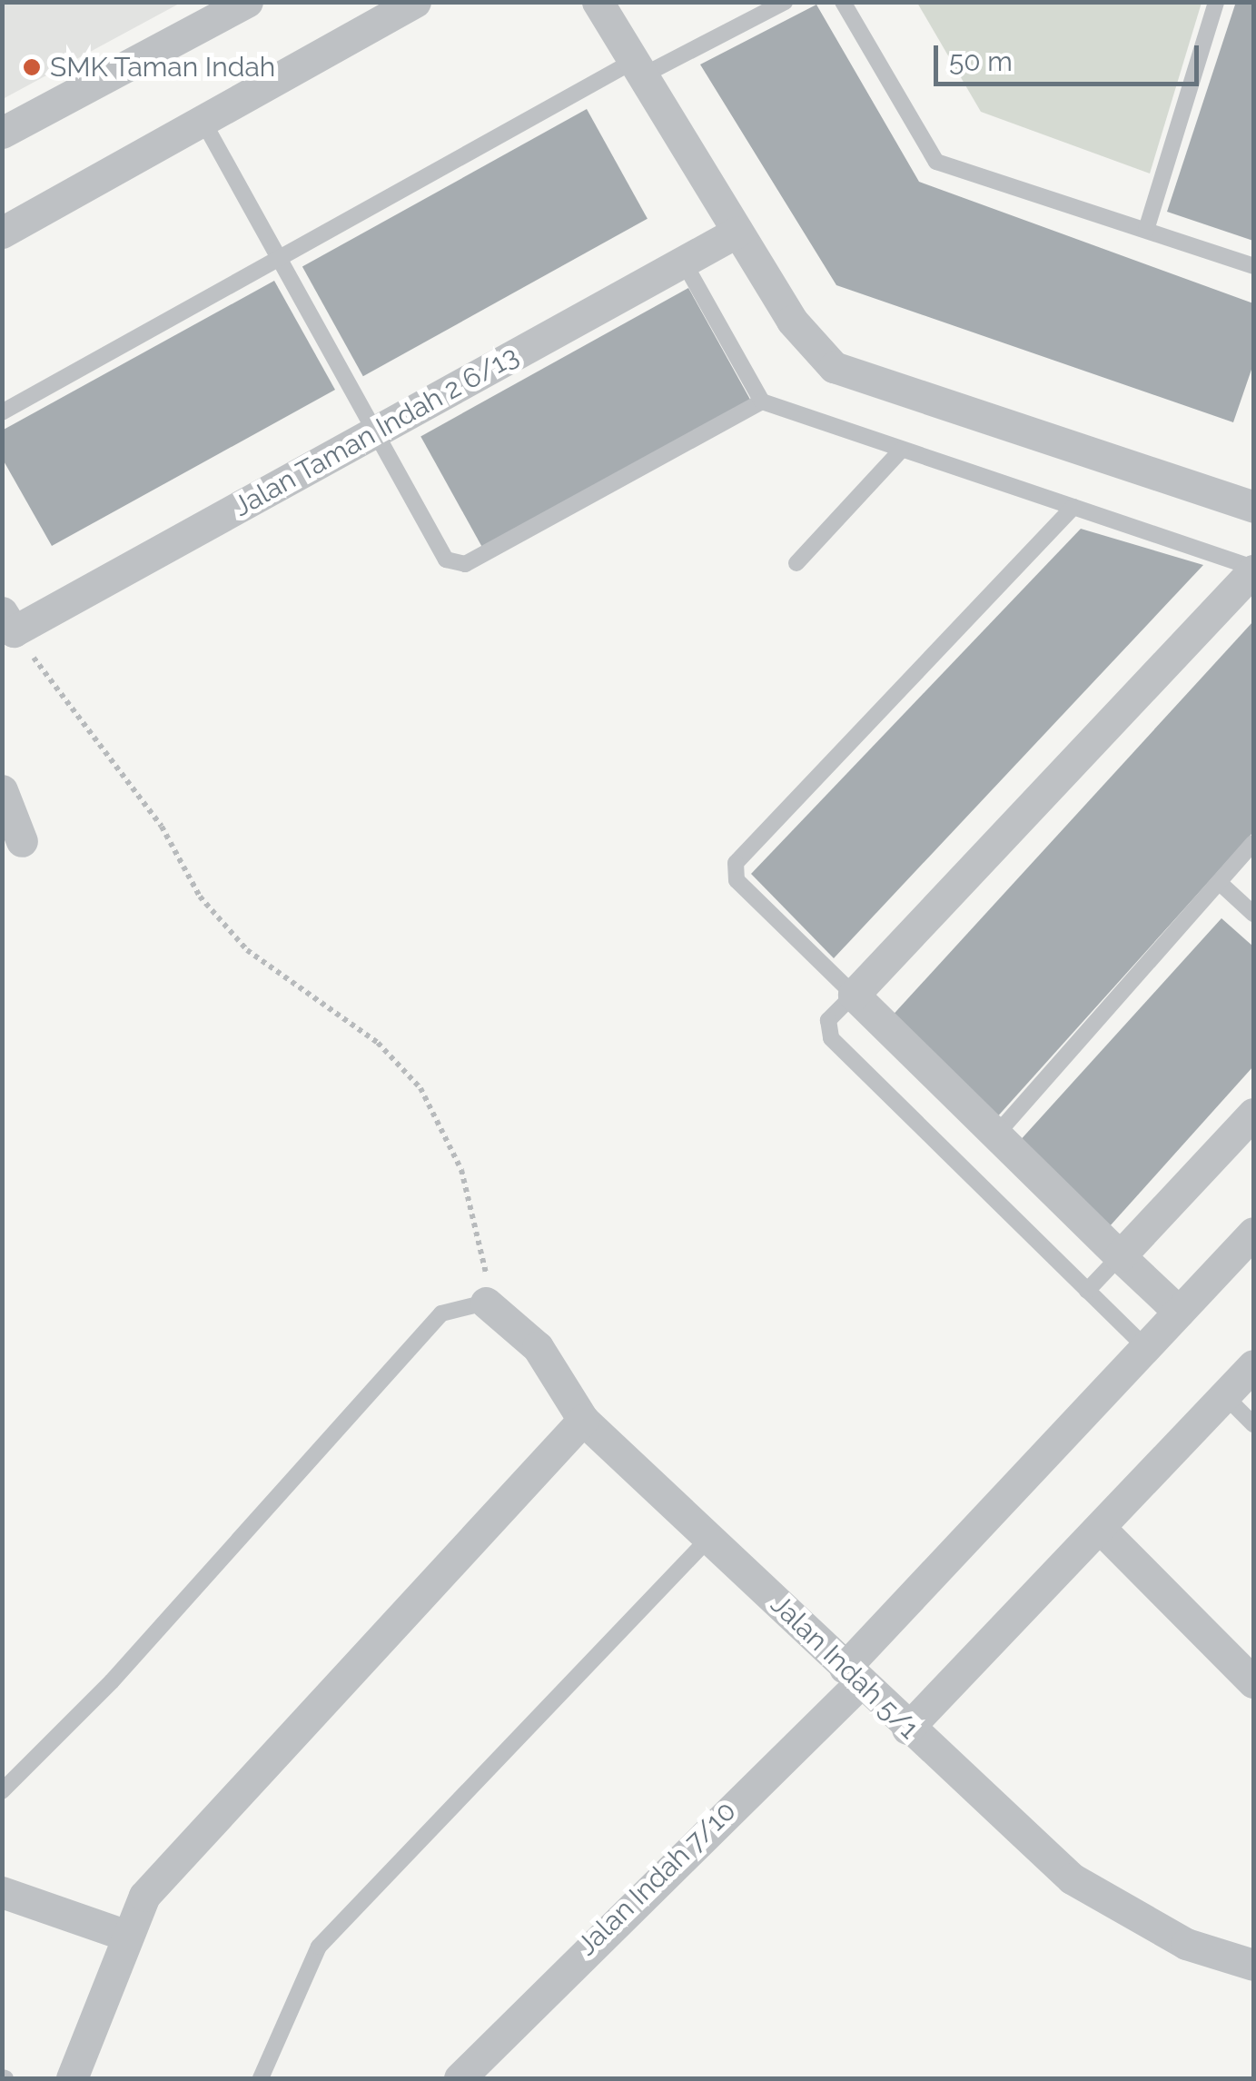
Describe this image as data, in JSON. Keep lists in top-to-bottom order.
{
  "streets": {
    "street": ["Jalan Taman Indah 2 6/13", "Jalan Indah 5/1", "Jalan Indah 7/10"]
  },
  "crossings": [
    ["Jalan Indah 5/1", "Jalan Indah 7/10"]
  ],
  "places": ["SMK Taman Indah"],
  "scale_bar": "50 m"
}
